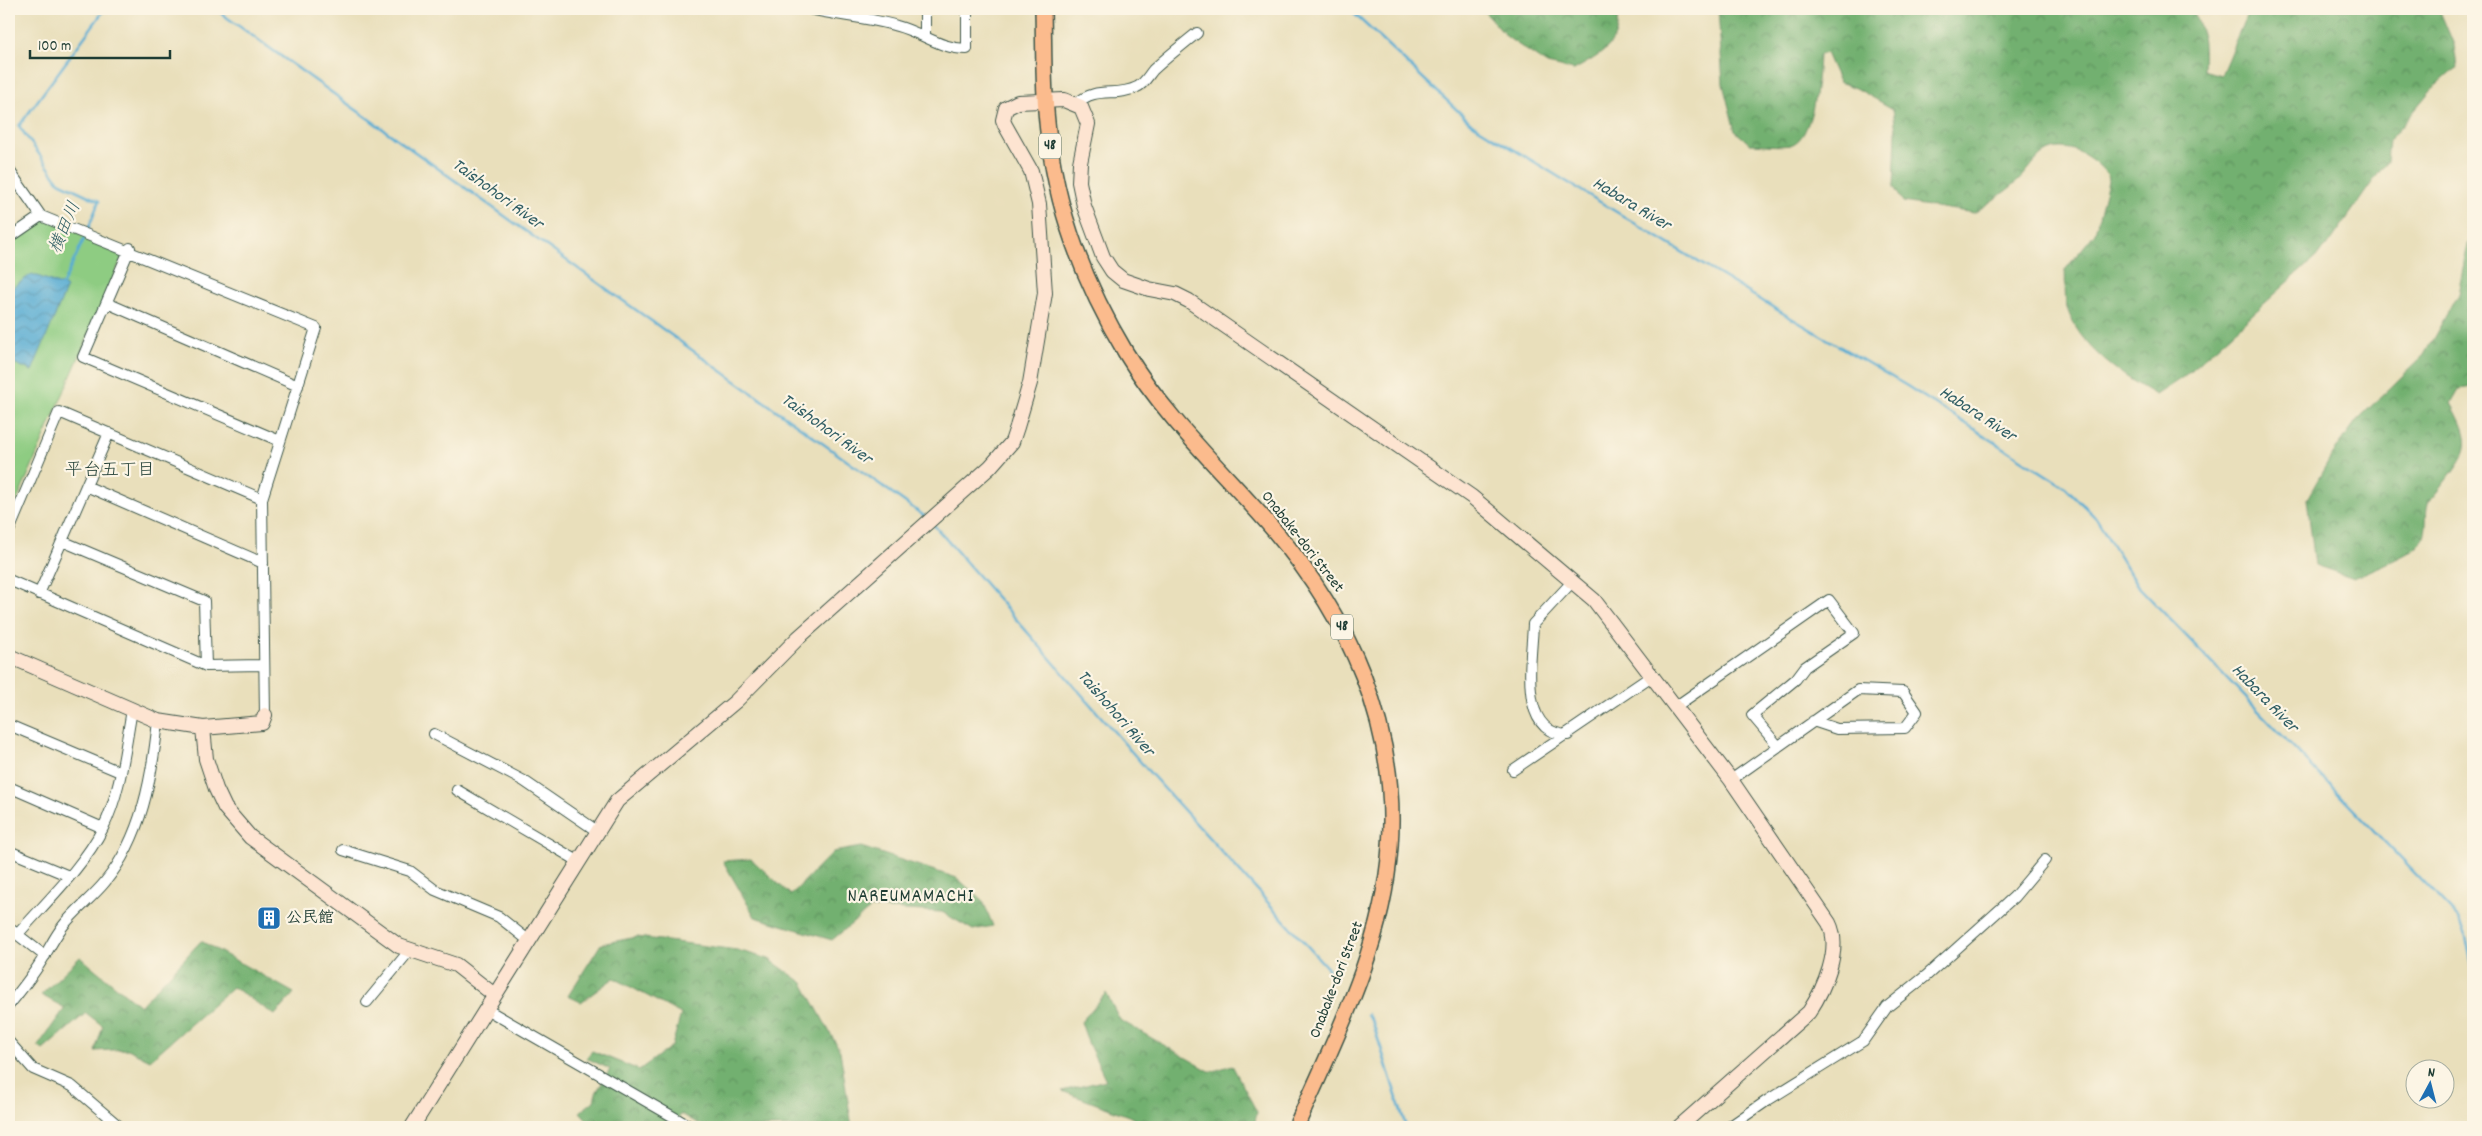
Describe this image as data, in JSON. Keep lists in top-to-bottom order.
{
  "streets": {
    "main road": ["48", "Onabake-dori Street"]
  },
  "districts": ["平台五丁目", "NAREUMAMACHI"],
  "water": ["Taishohori River", "Habara River", "横田川"],
  "places": {
    "building": ["公民館"]
  },
  "scale_bar": "100 m",
  "north": "top"
}
